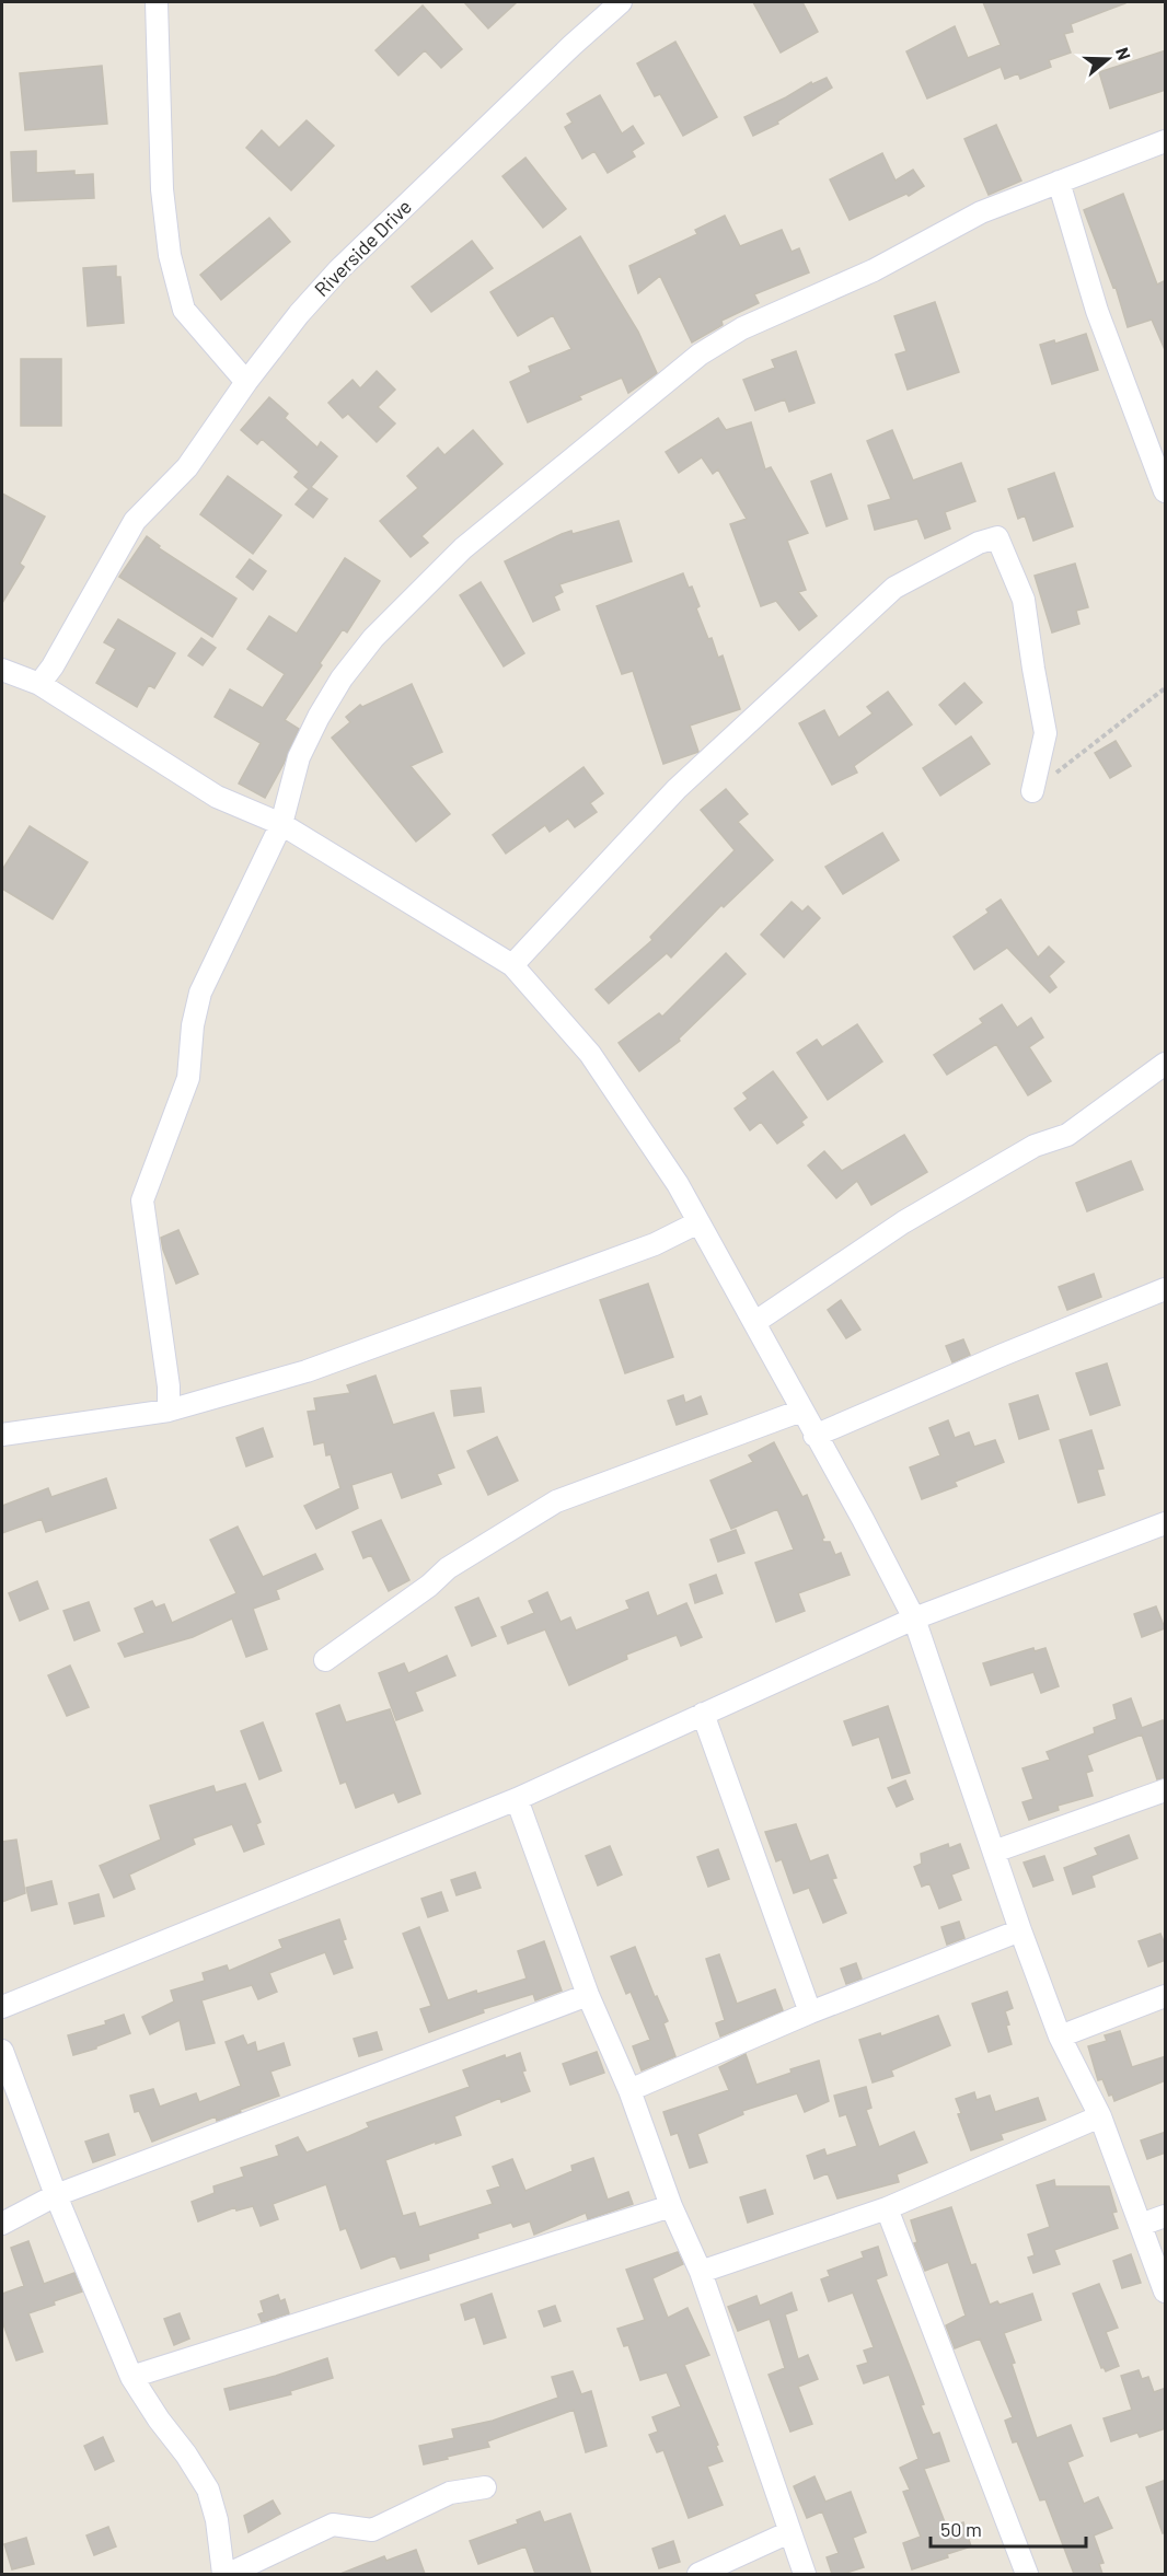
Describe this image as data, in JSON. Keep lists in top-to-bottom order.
{
  "streets": {
    "street": ["Riverside Drive"]
  },
  "scale_bar": "50 m",
  "north": "right"
}
